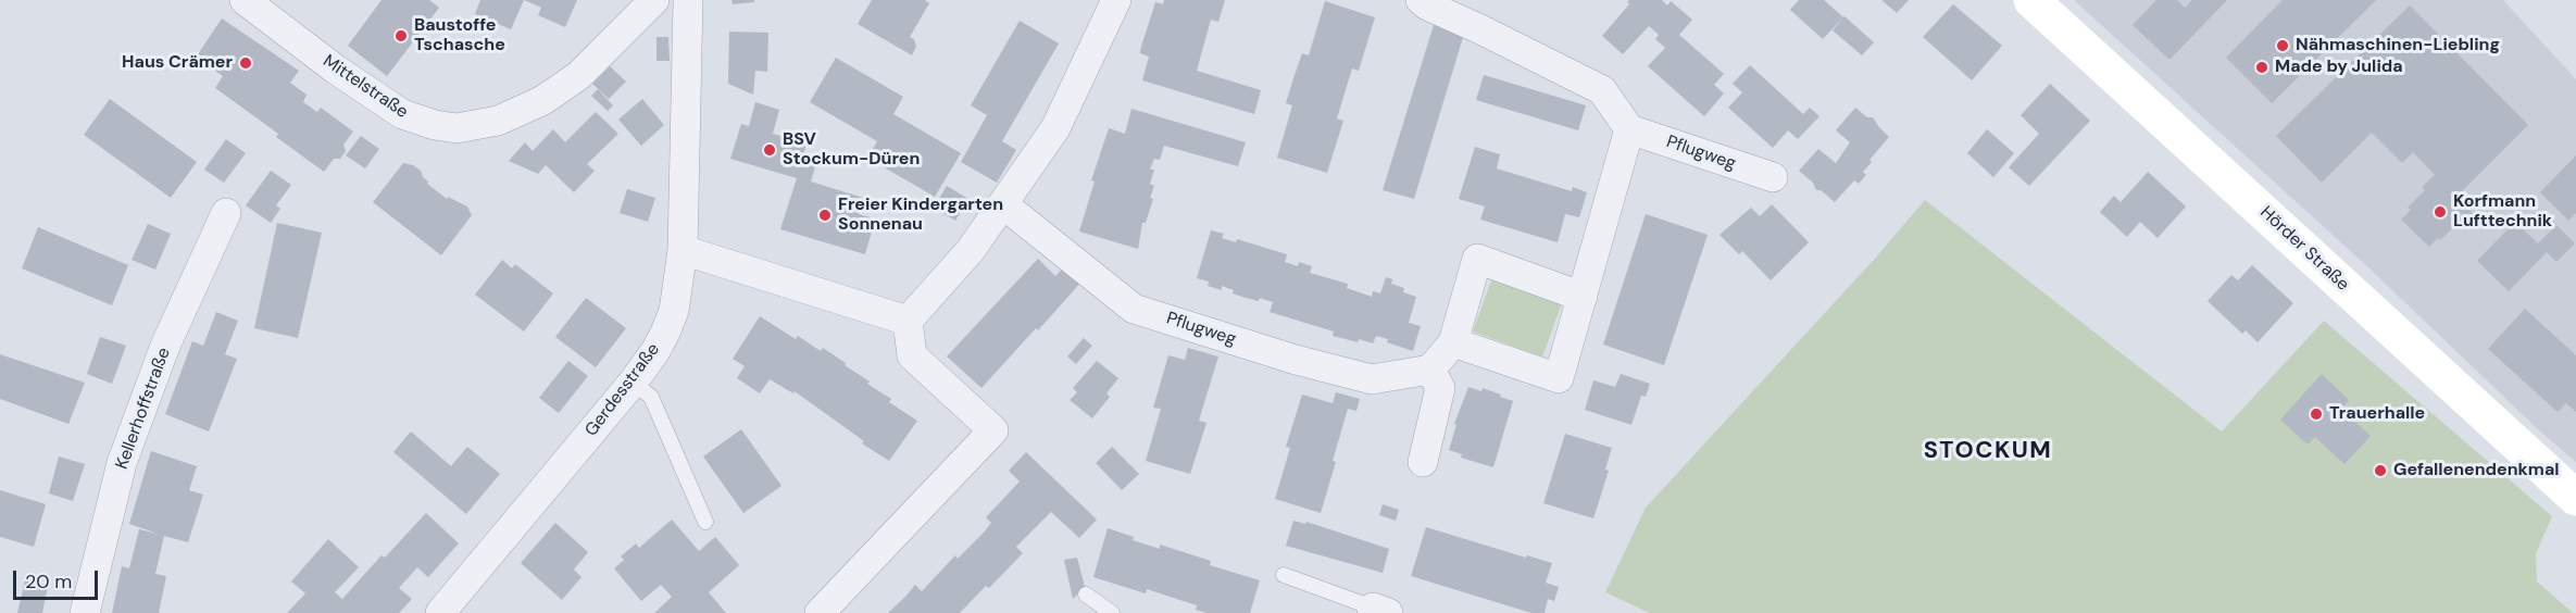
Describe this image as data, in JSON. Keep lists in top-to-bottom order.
{
  "streets": {
    "main road": ["Hörder Straße"],
    "street": [
      "Mittelstraße",
      "Pflugweg",
      "Gerdesstraße",
      "Kellerhoffstraße"
    ]
  },
  "districts": ["STOCKUM"],
  "places": [
    "Baustoffe Tschasche",
    "Nähmaschinen-Liebling",
    "Haus Crämer",
    "Made by Julida",
    "BSV Stockum-Düren",
    "Korfmann Lufttechnik",
    "Freier Kindergarten Sonnenau",
    "Trauerhalle",
    "Gefallenendenkmal"
  ],
  "scale_bar": "20 m"
}
